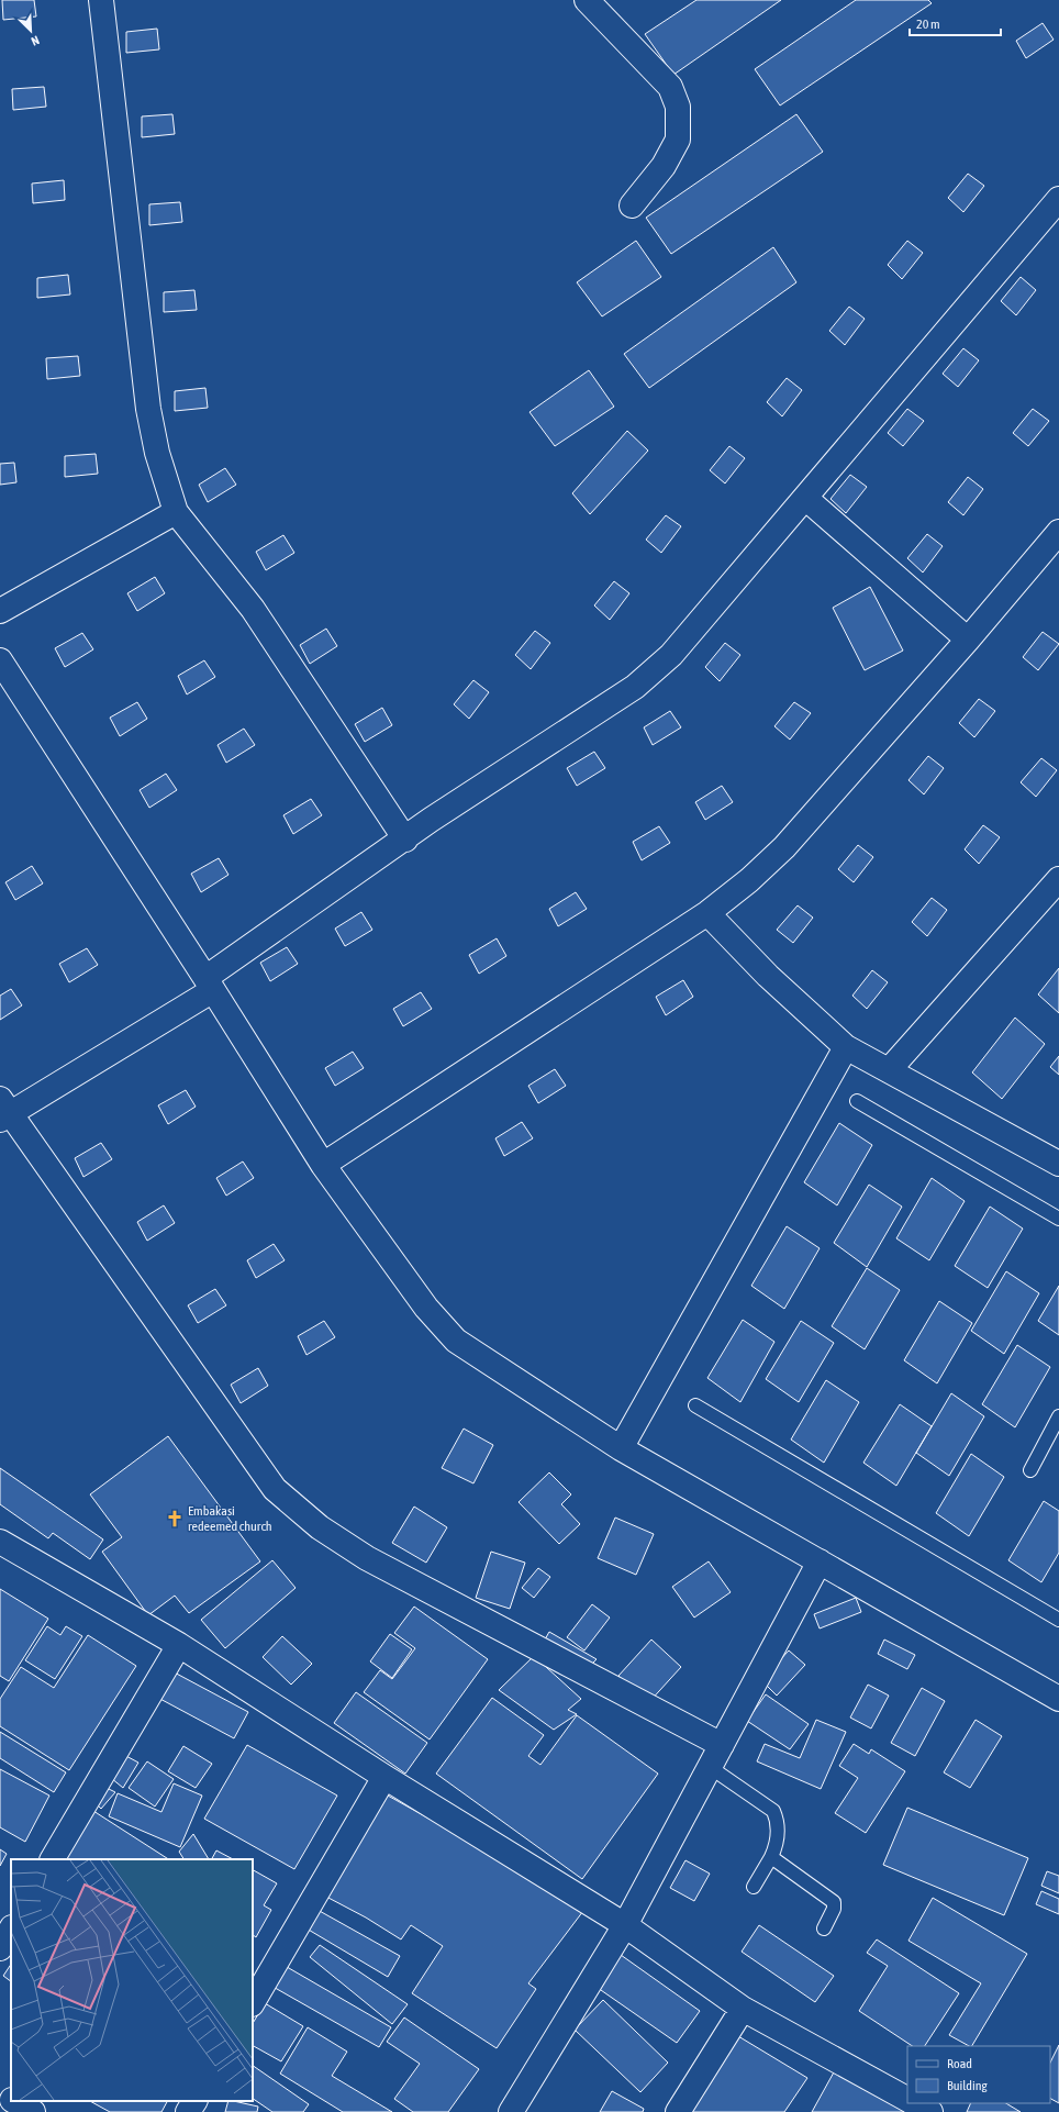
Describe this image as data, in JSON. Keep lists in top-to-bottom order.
{
  "places": {
    "church": ["Embakasi redeemed church"]
  },
  "legend": ["Road", "Building"],
  "scale_bar": "20 m",
  "north": "bottom right"
}
